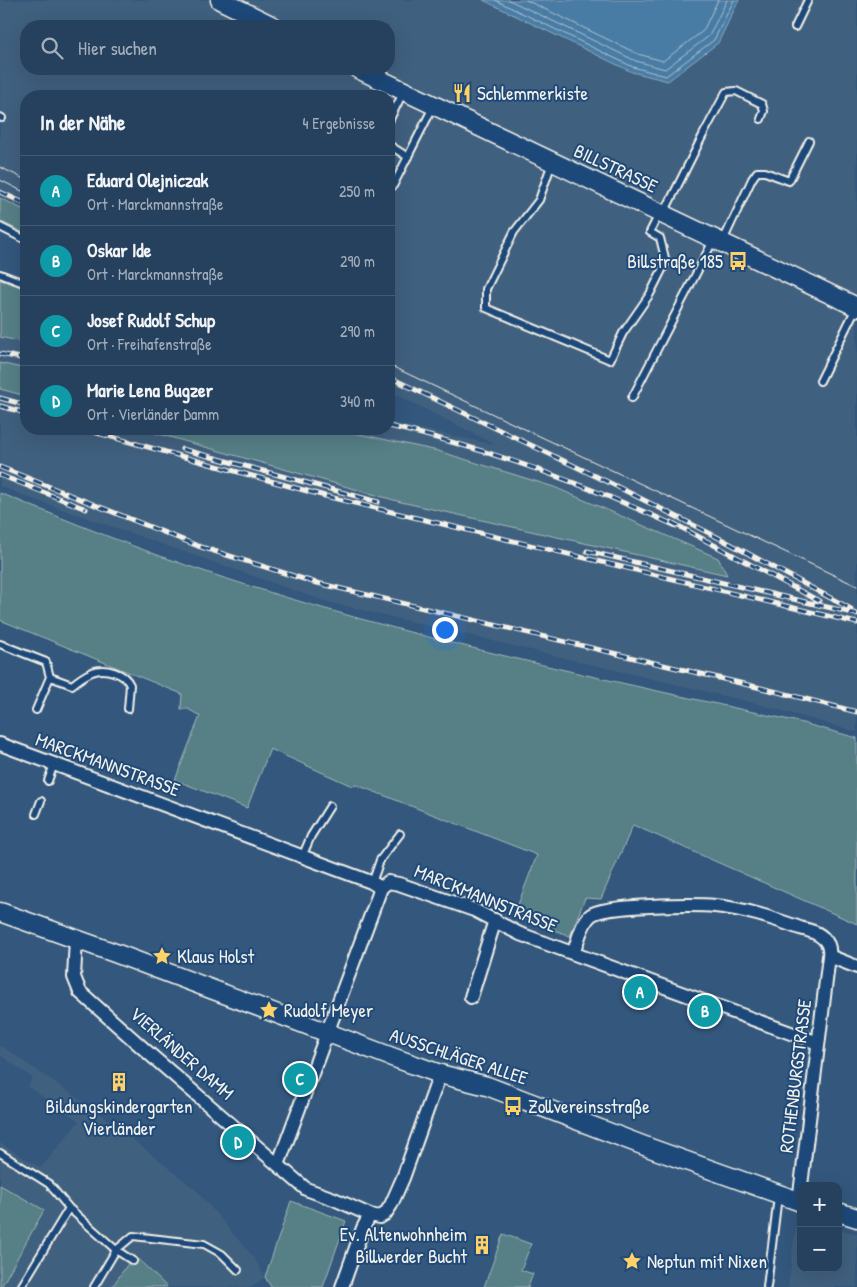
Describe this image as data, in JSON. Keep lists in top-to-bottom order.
{
  "streets": {
    "street": [
      "BILLSTRASSE",
      "MARCKMANNSTRASSE",
      "VIERLÄNDER DAMM",
      "AUSSCHLÄGER ALLEE",
      "ROTHENBURGSTRASSE"
    ]
  },
  "crossings": [
    ["MARCKMANNSTRASSE", "ROTHENBURGSTRASSE"],
    ["VIERLÄNDER DAMM", "AUSSCHLÄGER ALLEE"]
  ],
  "places": {
    "restaurant": ["Schlemmerkiste"],
    "bus stop": ["Billstraße 185", "Zollvereinsstraße"],
    "place": ["Klaus Holst", "Rudolf Meyer", "Neptun mit Nixen"],
    "building": ["Bildungskindergarten Vierländer", "Ev. Altenwohnheim Billwerder Bucht"]
  },
  "page": {
    "search": "Hier suchen",
    "heading": ["In der Nähe", "4 Ergebnisse"],
    "list": [
      {
        "mark": "A",
        "name": "Eduard Olejniczak",
        "note": "Ort · Marckmannstraße",
        "value": "250 m"
      },
      {
        "mark": "B",
        "name": "Oskar Ide",
        "note": "Ort · Marckmannstraße",
        "value": "290 m"
      },
      {
        "mark": "C",
        "name": "Josef Rudolf Schup",
        "note": "Ort · Freihafenstraße",
        "value": "290 m"
      },
      {
        "mark": "D",
        "name": "Marie Lena Bugzer",
        "note": "Ort · Vierländer Damm",
        "value": "340 m"
      }
    ],
    "pins": [
      "A",
      "B",
      "C",
      "D"
    ],
    "map_buttons": ["+", "−"]
  }
}
